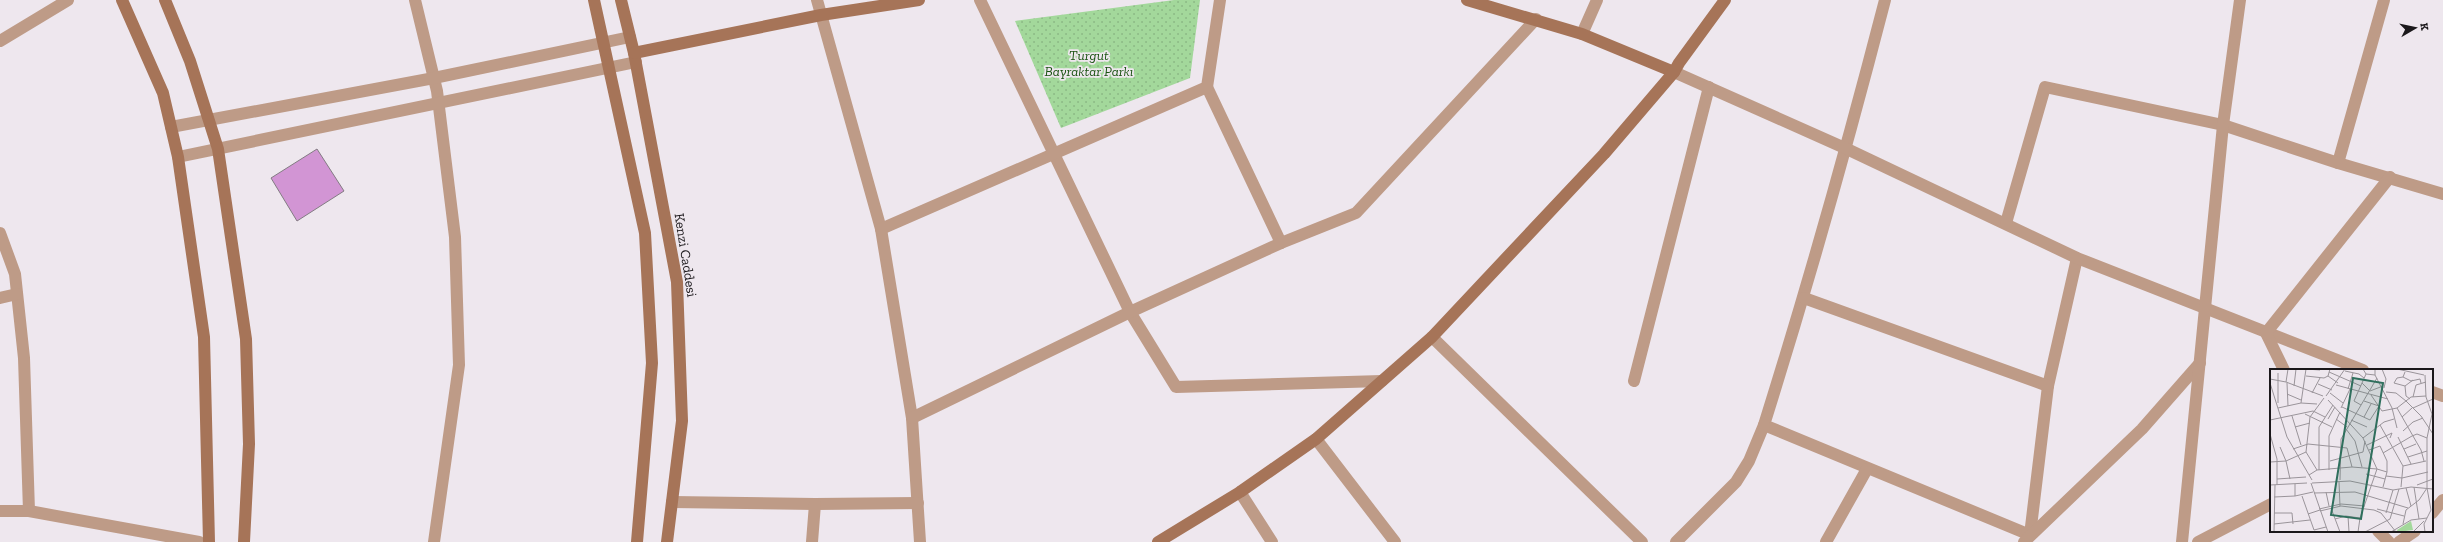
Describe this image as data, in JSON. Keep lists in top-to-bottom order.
{
  "streets": {
    "street": ["Kenzi Caddesi"]
  },
  "parks": ["Turgut Bayraktar Parkı"],
  "north": "right"
}
